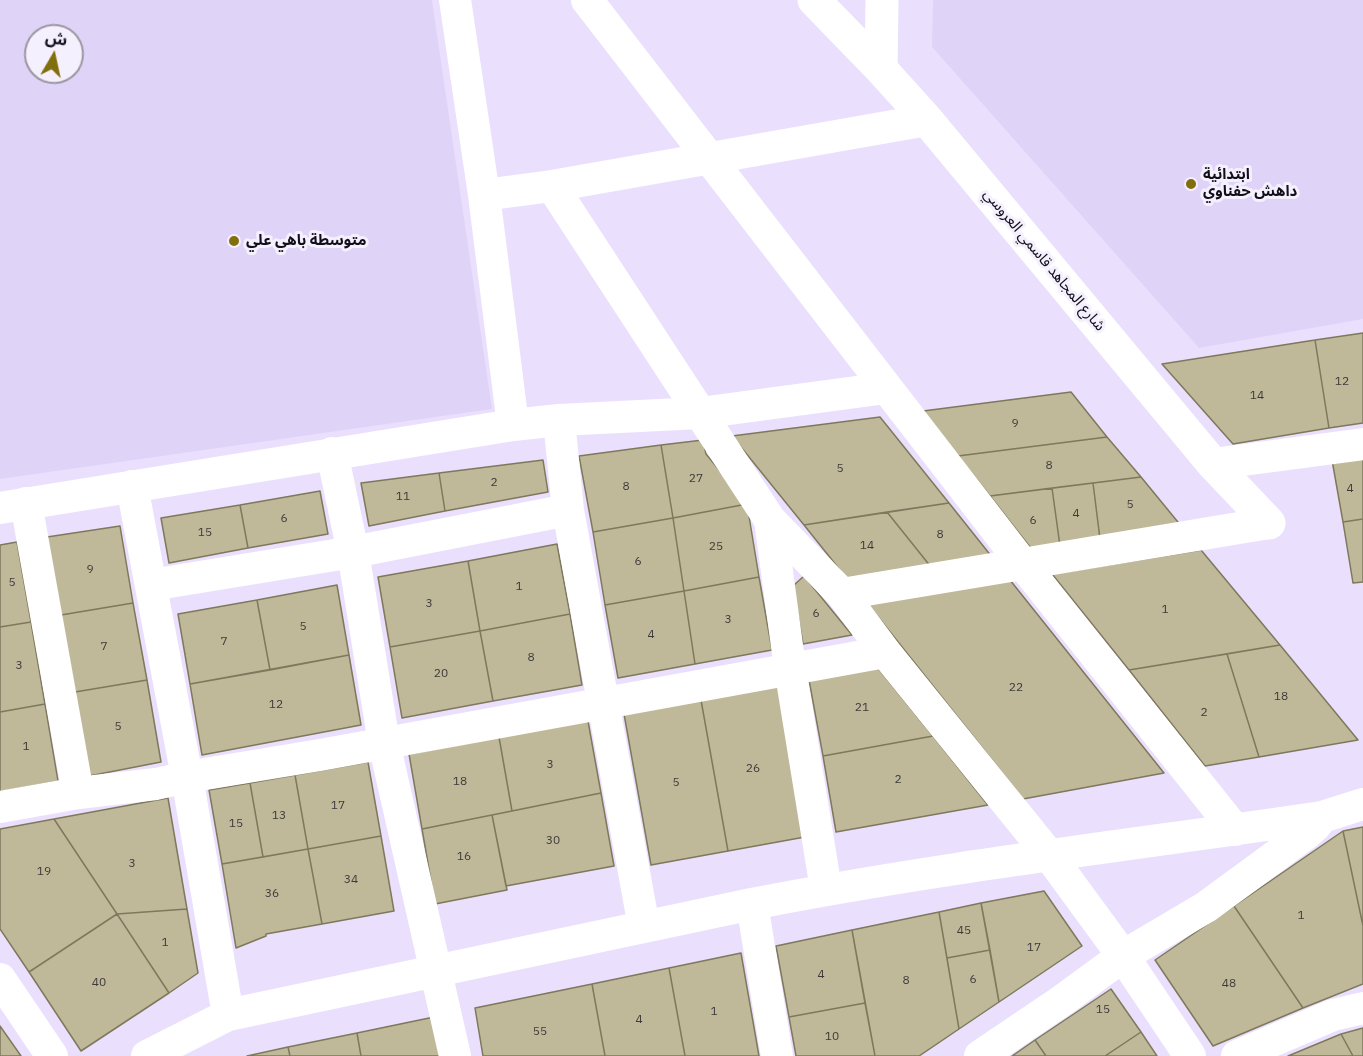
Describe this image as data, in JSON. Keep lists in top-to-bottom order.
{
  "streets": {
    "street": ["شارع المجاهد قاسمي العروسي"]
  },
  "places": ["ابتدائية داهش حفناوي", "متوسطة باهي علي"],
  "house_numbers": [
    "12",
    "14",
    "9",
    "8",
    "5",
    "27",
    "2",
    "8",
    "4",
    "11",
    "5",
    "4",
    "6",
    "6",
    "15",
    "8",
    "14",
    "25",
    "6",
    "9",
    "5",
    "1",
    "3",
    "1",
    "6",
    "3",
    "5",
    "4",
    "7",
    "7",
    "8",
    "3",
    "20",
    "22",
    "18",
    "12",
    "21",
    "2",
    "5",
    "1",
    "3",
    "26",
    "2",
    "18",
    "5",
    "17",
    "13",
    "15",
    "30",
    "16",
    "3",
    "19",
    "34",
    "36",
    "1",
    "45",
    "1",
    "17",
    "4",
    "6",
    "8",
    "40",
    "48",
    "15",
    "1",
    "4",
    "55",
    "10"
  ],
  "north": "top"
}
